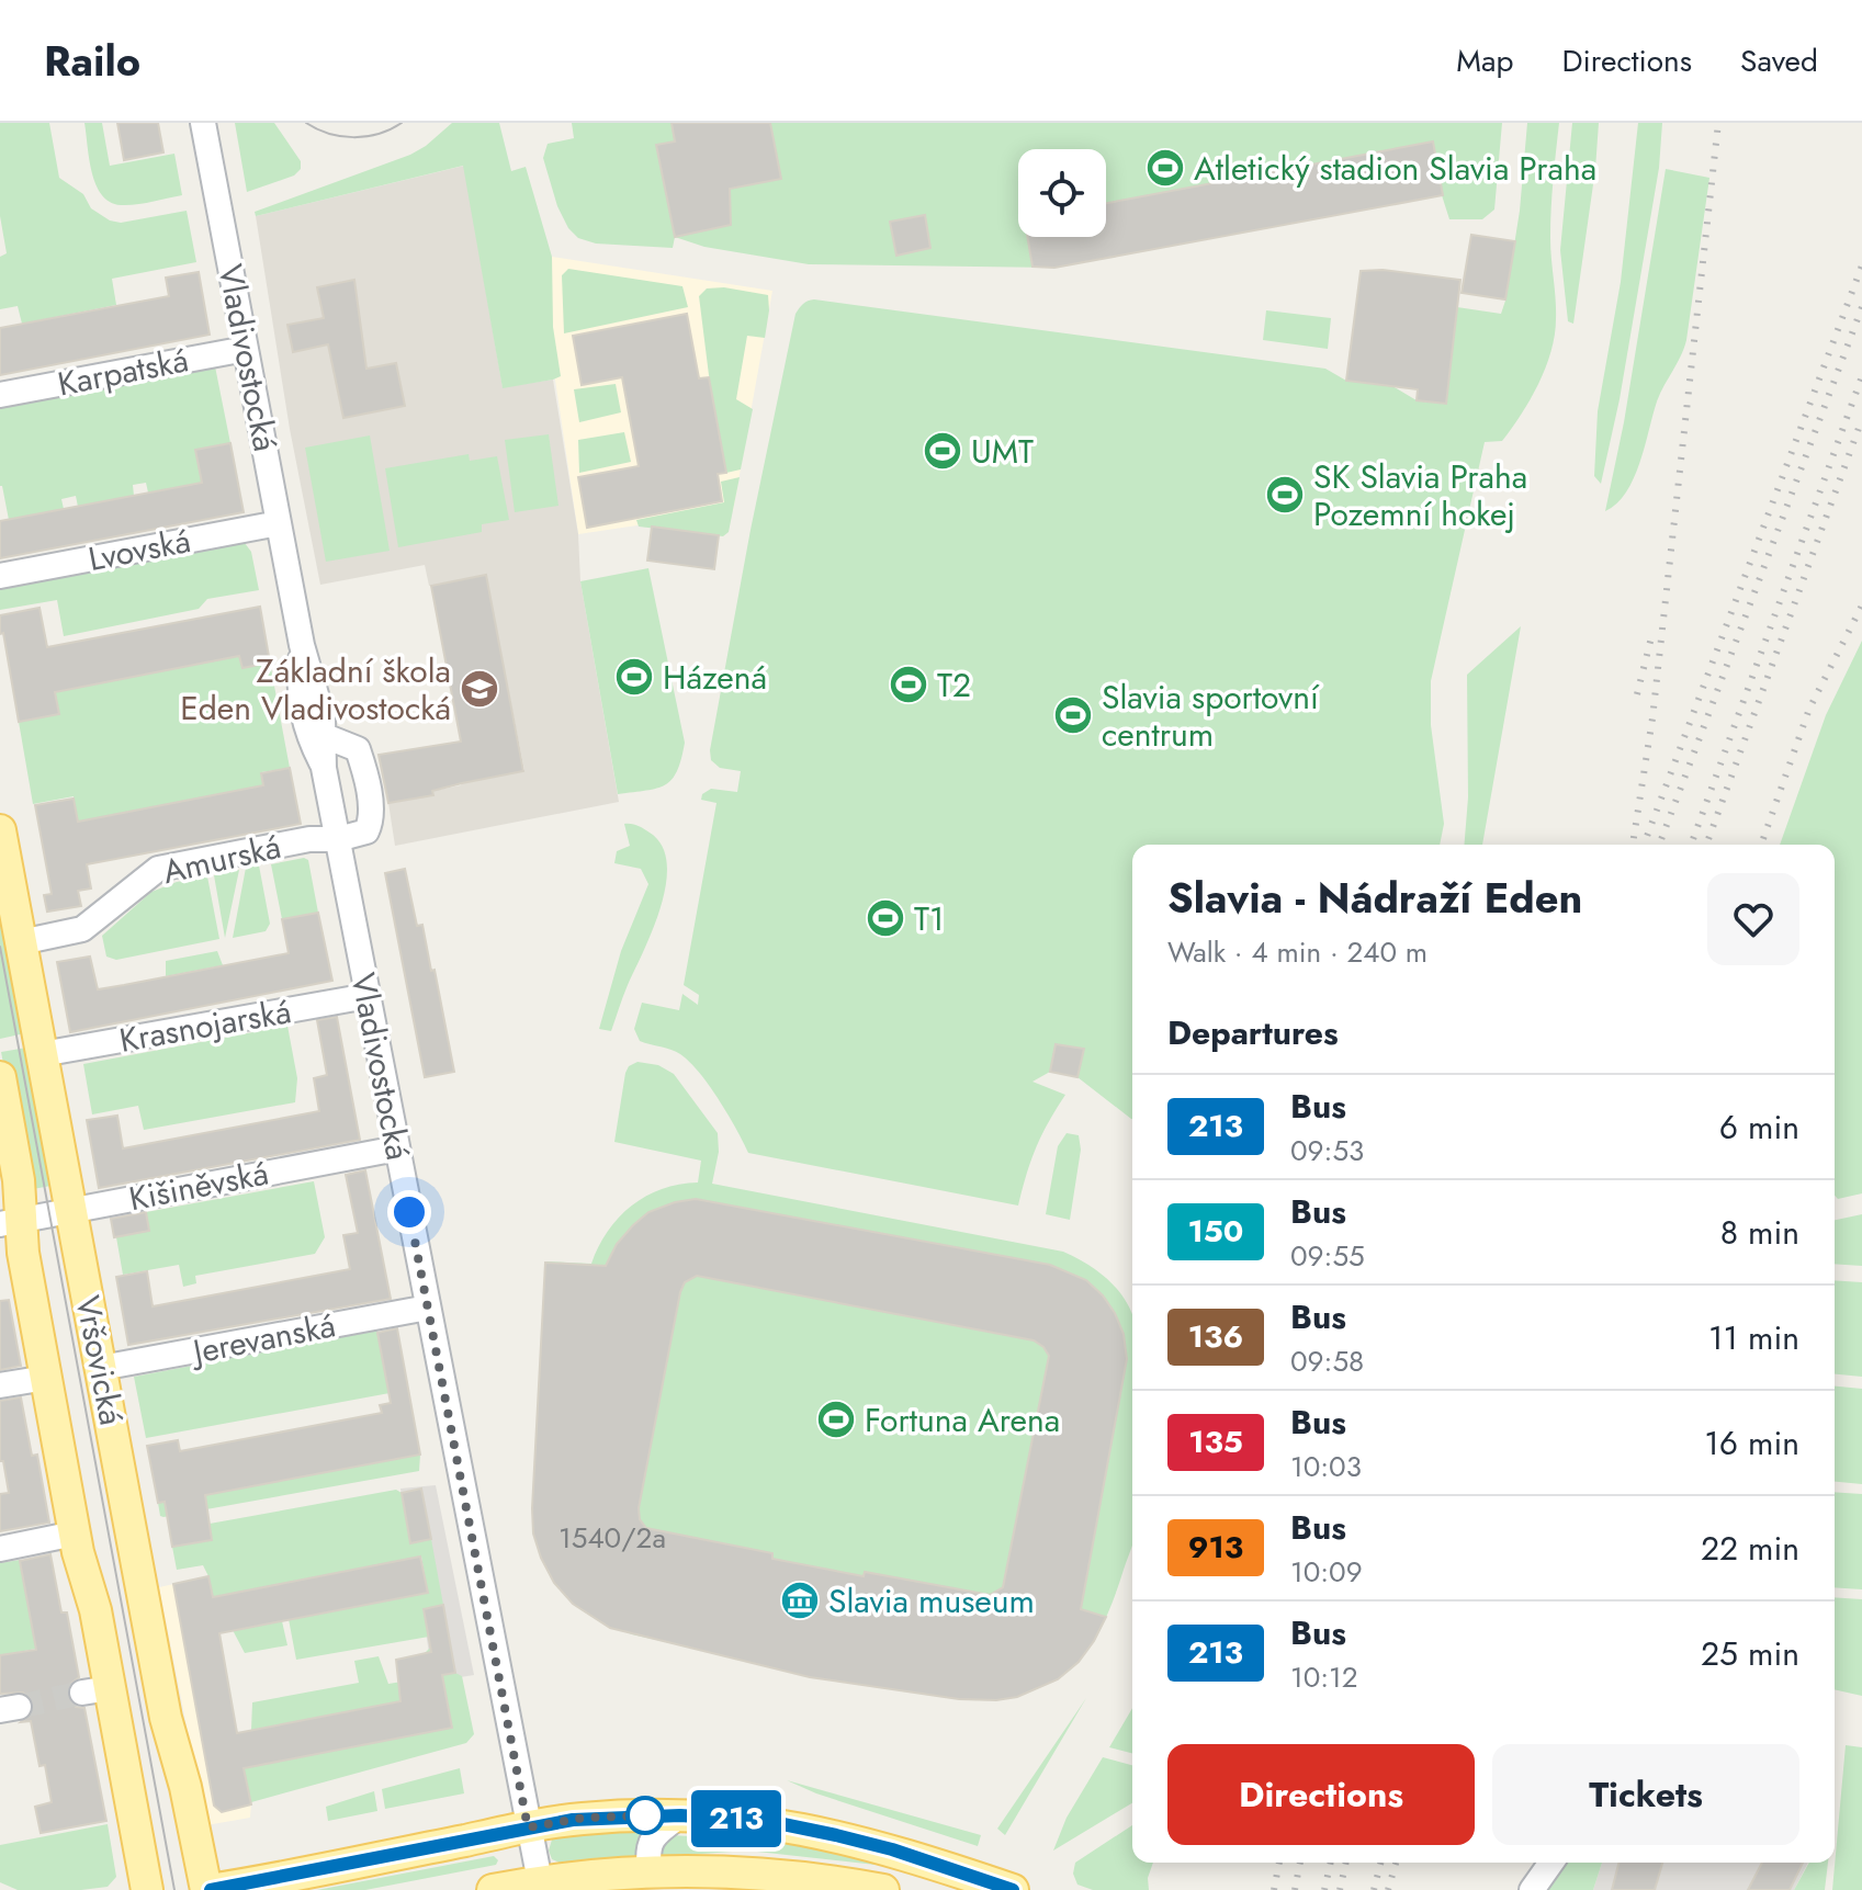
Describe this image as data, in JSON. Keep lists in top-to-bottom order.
{
  "streets": {
    "main road": ["Vršovická"],
    "street": [
      "Vladivostocká",
      "Karpatská",
      "Lvovská",
      "Amurská",
      "Krasnojarská",
      "Kišiněvská",
      "Jerevanská"
    ]
  },
  "crossings": [
    ["Vladivostocká", "Karpatská"],
    ["Vladivostocká", "Lvovská"],
    ["Vladivostocká", "Amurská"],
    ["Vladivostocká", "Krasnojarská"],
    ["Vladivostocká", "Kišiněvská"],
    ["Vladivostocká", "Jerevanská"],
    ["Amurská", "Vršovická"],
    ["Krasnojarská", "Vršovická"],
    ["Kišiněvská", "Vršovická"],
    ["Jerevanská", "Vršovická"]
  ],
  "places": {
    "sports": [
      "Atletický stadion Slavia Praha",
      "UMT",
      "SK Slavia Praha Pozemní hokej",
      "Házená",
      "T2",
      "Slavia sportovní centrum",
      "T1",
      "Fortuna Arena"
    ],
    "school or university": ["Základní škola Eden Vladivostocká"],
    "museum": ["Slavia museum"]
  },
  "lines": ["bus line 213"],
  "house_numbers": ["1540/2a"],
  "page": {
    "header": "Railo",
    "nav": ["Map", "Directions", "Saved"],
    "on_map": "213",
    "heading": [
      ["Slavia - Nádraží Eden", "Walk · 4 min · 240 m"],
      "Departures"
    ],
    "list": [
      {
        "mark": "213",
        "name": "Bus",
        "note": "09:53",
        "value": "6 min"
      },
      {
        "mark": "150",
        "name": "Bus",
        "note": "09:55",
        "value": "8 min"
      },
      {
        "mark": "136",
        "name": "Bus",
        "note": "09:58",
        "value": "11 min"
      },
      {
        "mark": "135",
        "name": "Bus",
        "note": "10:03",
        "value": "16 min"
      },
      {
        "mark": "913",
        "name": "Bus",
        "note": "10:09",
        "value": "22 min"
      },
      {
        "mark": "213",
        "name": "Bus",
        "note": "10:12",
        "value": "25 min"
      }
    ],
    "buttons": ["Directions", "Tickets"]
  }
}
